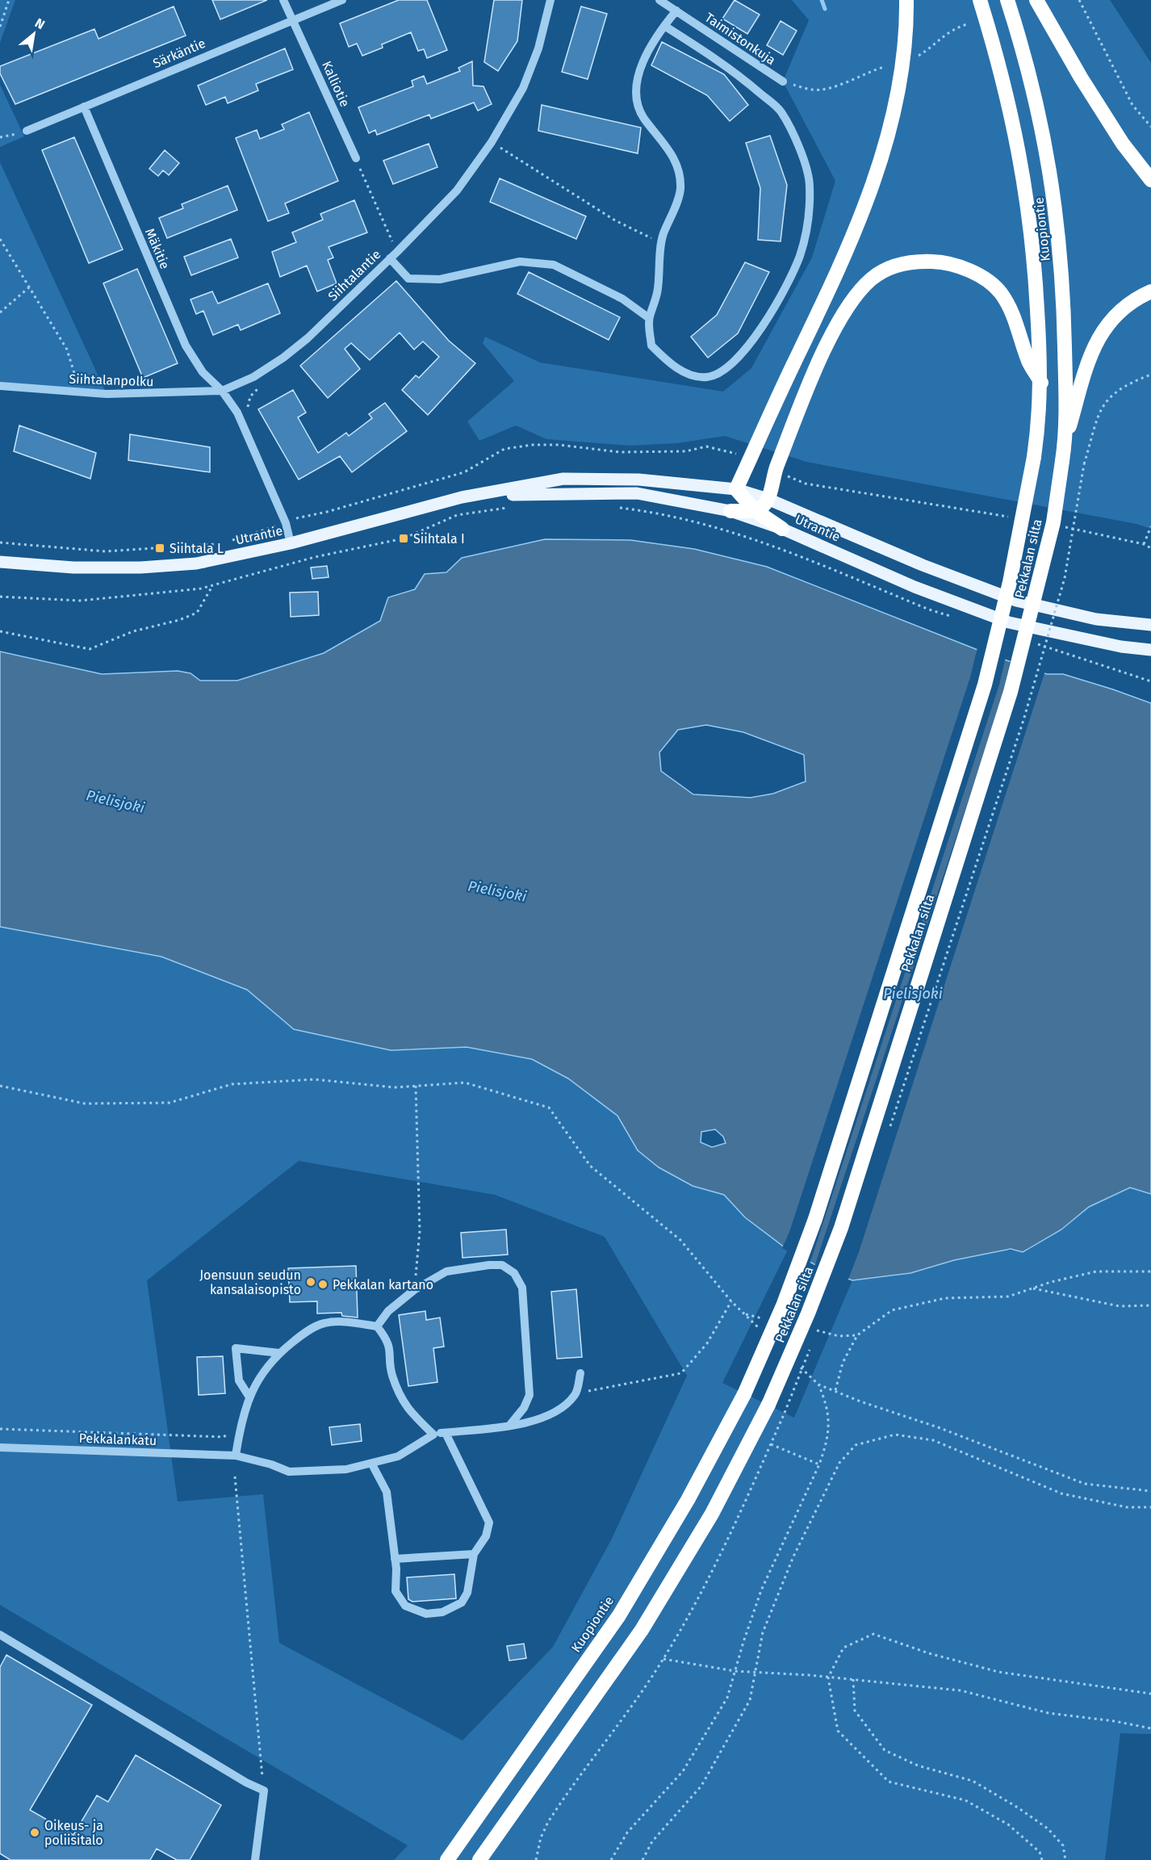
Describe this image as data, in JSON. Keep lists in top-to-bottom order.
{
  "streets": {
    "highway": ["Kuopiontie", "Pekkalan silta"],
    "main road": ["Utrantie"],
    "street": [
      "Taimistonkuja",
      "Särkäntie",
      "Kalliotie",
      "Mäkitie",
      "Siihtalantie",
      "Siihtalanpolku",
      "Pekkalankatu"
    ]
  },
  "crossings": [
    ["Särkäntie", "Kalliotie"],
    ["Särkäntie", "Mäkitie"],
    ["Kuopiontie", "Pekkalan silta"],
    ["Mäkitie", "Siihtalantie"],
    ["Mäkitie", "Siihtalanpolku"],
    ["Siihtalantie", "Siihtalanpolku"]
  ],
  "water": ["Pielisjoki"],
  "places": {
    "transit": ["Siihtala I", "Siihtala L"],
    "other": ["Joensuun seudun kansalaisopisto", "Pekkalan kartano", "Oikeus- ja poliisitalo"]
  },
  "north": "top right"
}
